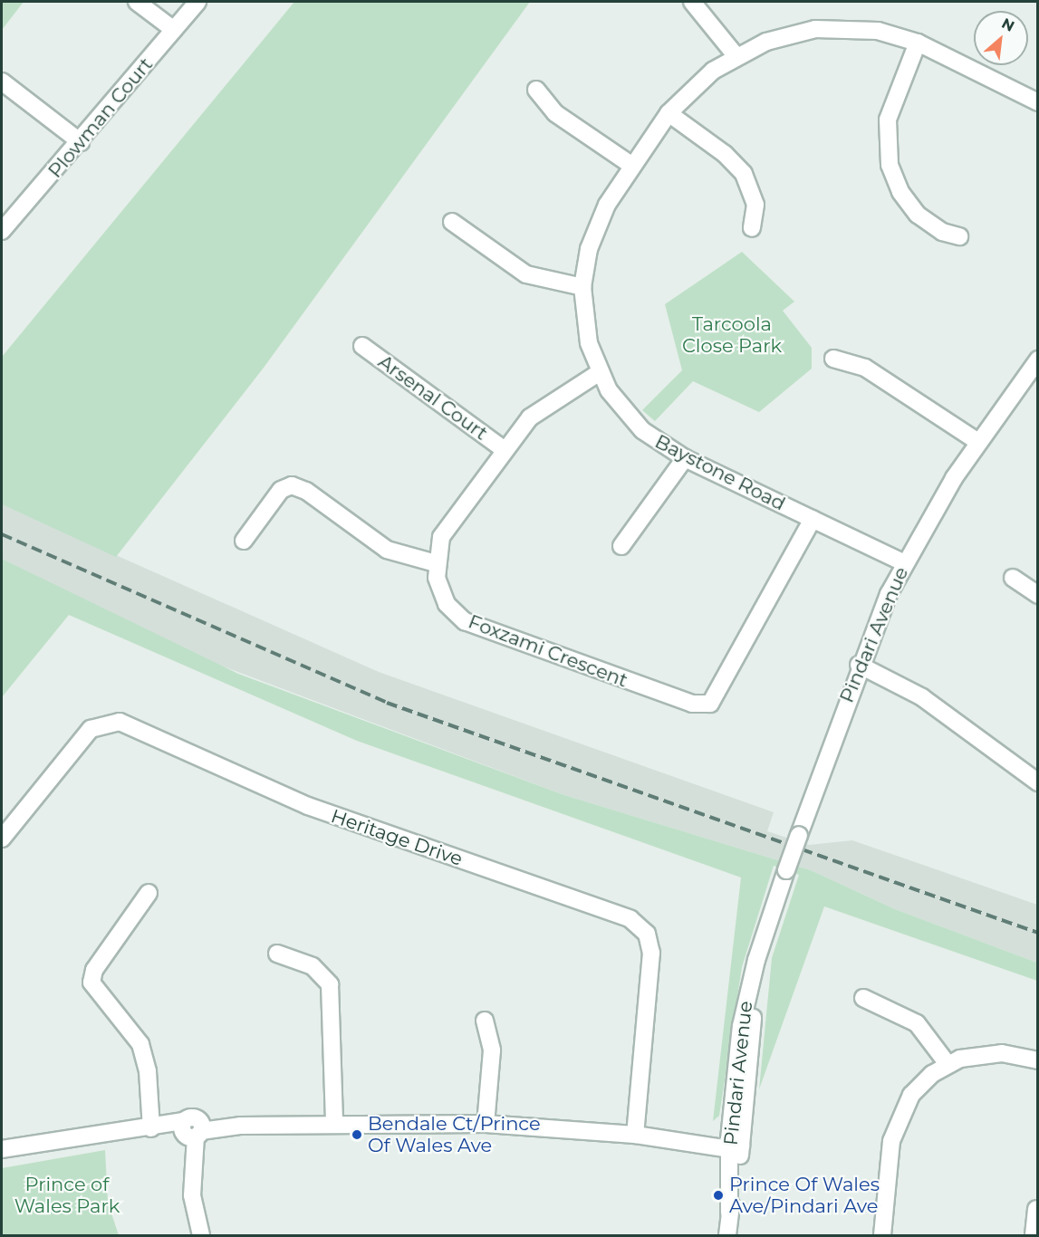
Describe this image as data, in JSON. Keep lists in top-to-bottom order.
{
  "streets": {
    "street": [
      "Plowman Court",
      "Arsenal Court",
      "Baystone Road",
      "Pindari Avenue",
      "Foxzami Crescent",
      "Heritage Drive"
    ]
  },
  "crossings": [
    ["Baystone Road", "Pindari Avenue"],
    ["Baystone Road", "Foxzami Crescent"]
  ],
  "parks": ["Tarcoola Close Park", "Prince of Wales Park"],
  "places": ["Bendale Ct/Prince Of Wales Ave", "Prince Of Wales Ave/Pindari Ave"],
  "north": "top right"
}
